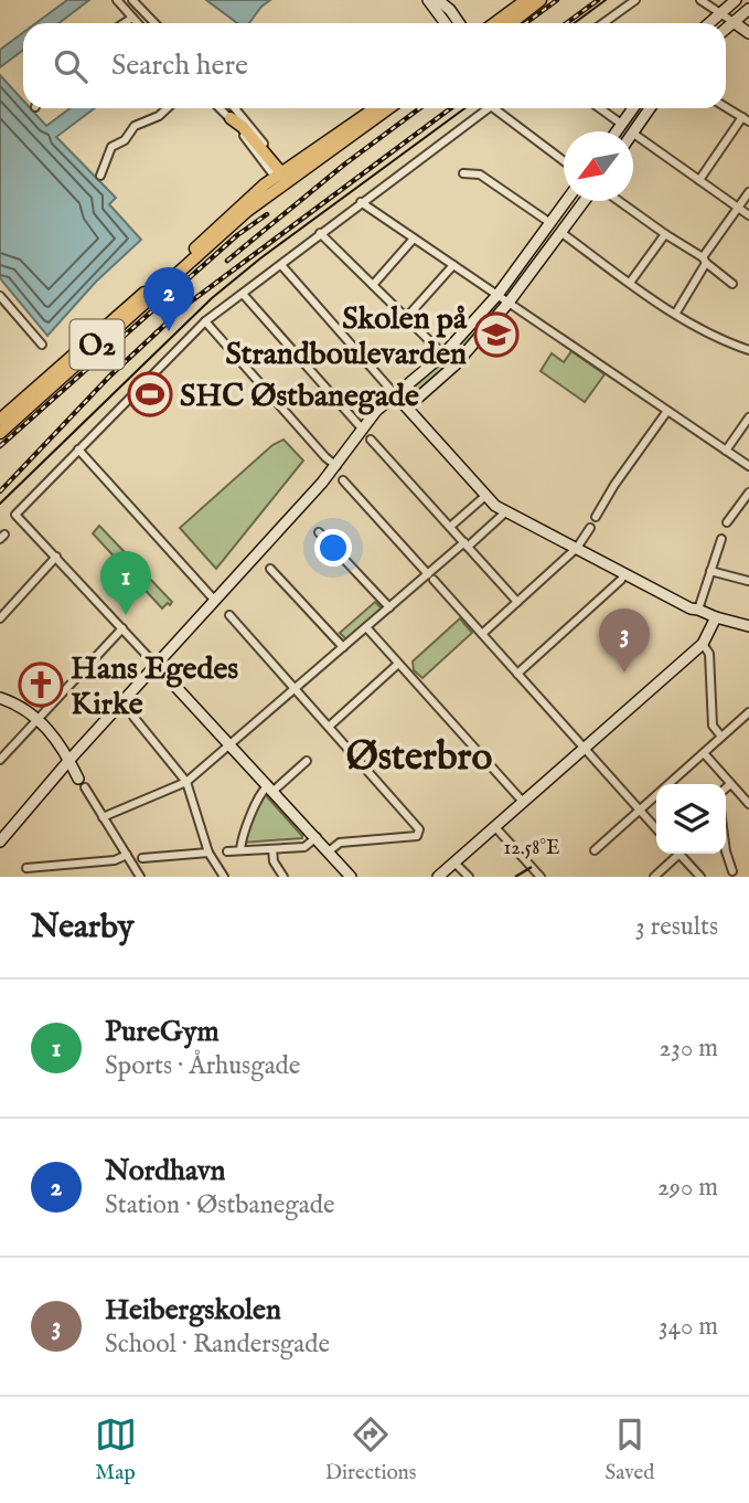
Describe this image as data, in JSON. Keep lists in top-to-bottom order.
{
  "streets": {
    "main road": ["O2"]
  },
  "districts": ["Østerbro"],
  "places": {
    "school or university": ["Skolen på Strandboulevarden"],
    "sports": ["SHC Østbanegade"],
    "church": ["Hans Egedes Kirke"]
  },
  "north": "bottom left",
  "page": {
    "search": "Search here",
    "pins": ["2", "1", "3"],
    "heading": ["Nearby", "3 results"],
    "list": [
      {
        "mark": "1",
        "name": "PureGym",
        "note": "Sports · Århusgade",
        "value": "230 m"
      },
      {
        "mark": "2",
        "name": "Nordhavn",
        "note": "Station · Østbanegade",
        "value": "290 m"
      },
      {
        "mark": "3",
        "name": "Heibergskolen",
        "note": "School · Randersgade",
        "value": "340 m"
      }
    ],
    "nav": ["Map", "Directions", "Saved"]
  },
  "coordinates": ["12.58°E"]
}
